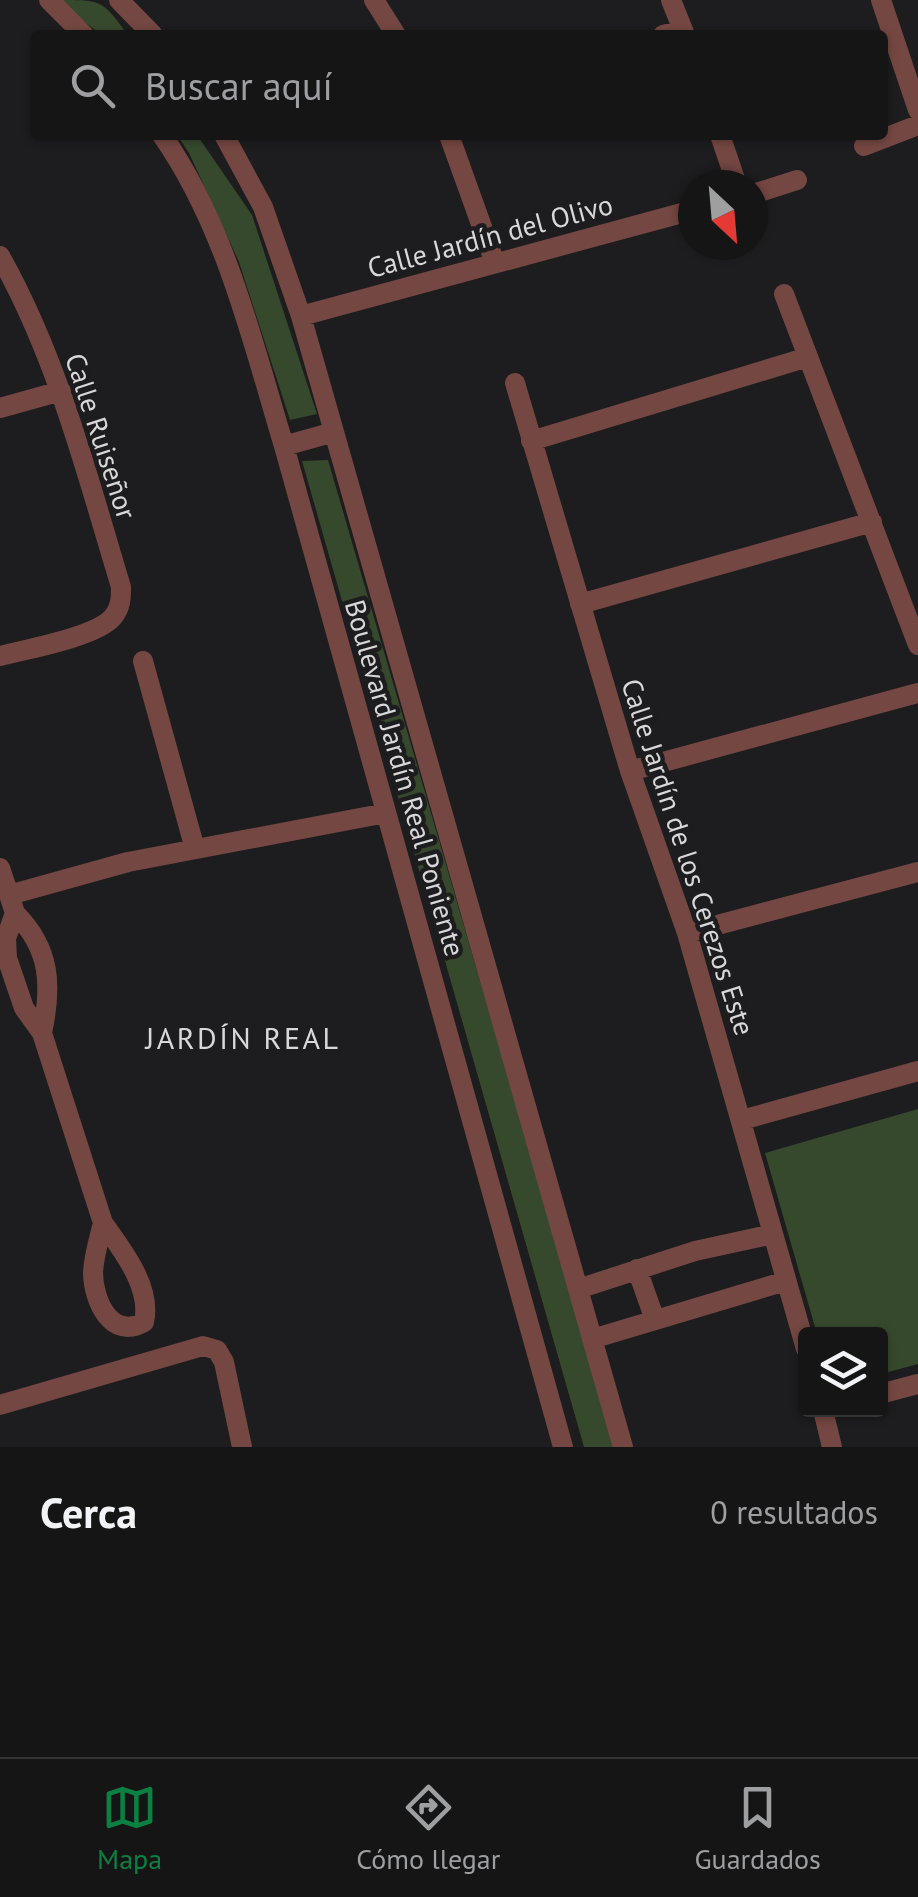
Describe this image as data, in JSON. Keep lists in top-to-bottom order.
{
  "streets": {
    "street": [
      "Calle Jardín del Olivo",
      "Calle Ruiseñor",
      "Boulevard Jardín Real Poniente",
      "Calle Jardín de los Cerezos Este"
    ]
  },
  "crossings": [
    ["Calle Jardín del Olivo", "Boulevard Jardín Real Poniente"]
  ],
  "districts": ["JARDÍN REAL"],
  "north": "bottom right",
  "page": {
    "search": "Buscar aquí",
    "heading": ["Cerca", "0 resultados"],
    "nav": ["Mapa", "Cómo llegar", "Guardados"]
  }
}
